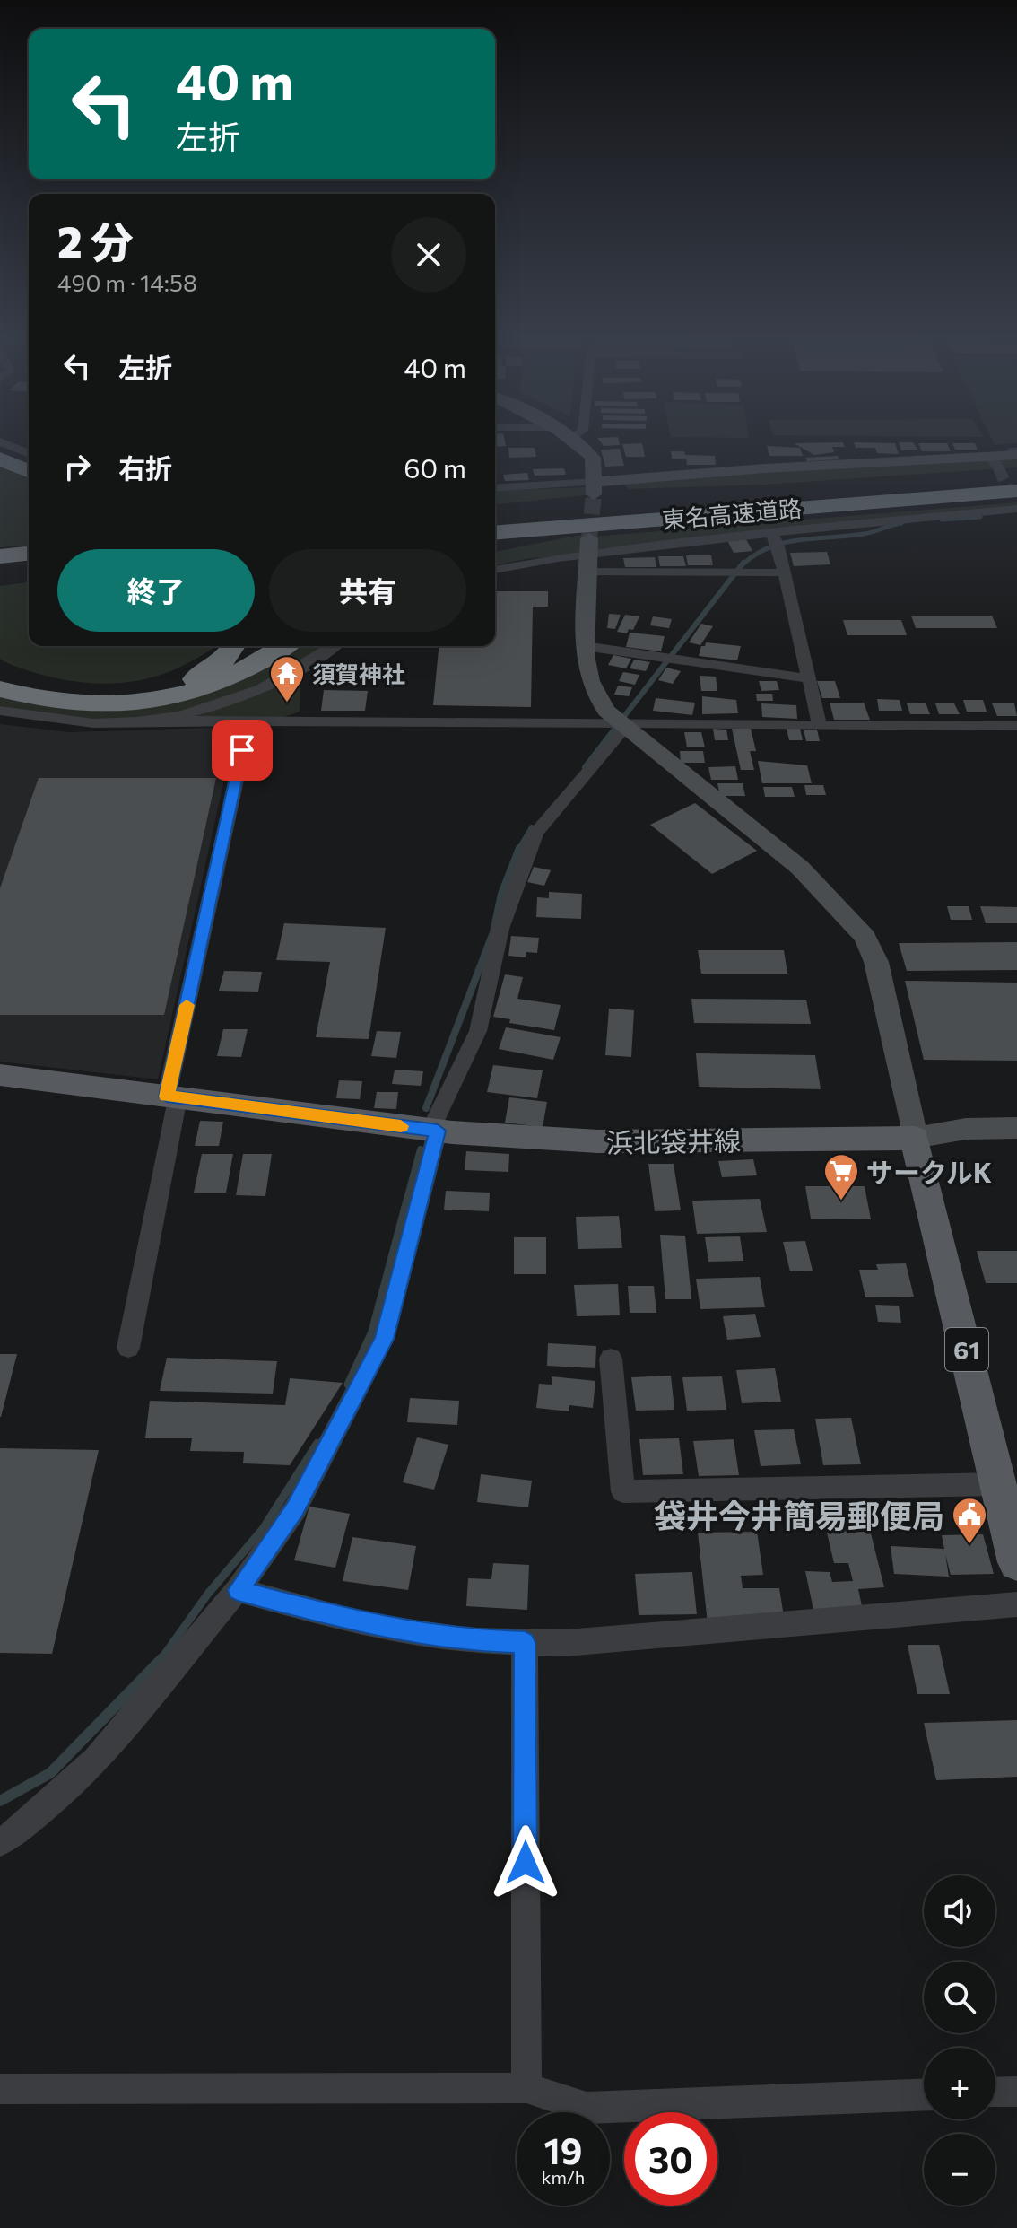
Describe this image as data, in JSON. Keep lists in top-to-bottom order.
{
  "streets": {
    "highway": ["東名高速道路"],
    "main road": ["浜北袋井線", "61"]
  },
  "crossings": [
    ["浜北袋井線", "61"]
  ],
  "places": {
    "temple": ["須賀神社"],
    "supermarket": ["サークルK"],
    "public building": ["袋井今井簡易郵便局"]
  },
  "page": {
    "turn": ["40 m", "左折"],
    "heading": ["2 分", "490 m · 14:58"],
    "list": [
      {
        "name": "左折",
        "value": "40 m"
      },
      {
        "name": "右折",
        "value": "60 m"
      }
    ],
    "buttons": ["終了", "共有"],
    "map_buttons": ["+", "−"],
    "speed": "19 km/h",
    "limit": "30"
  }
}
